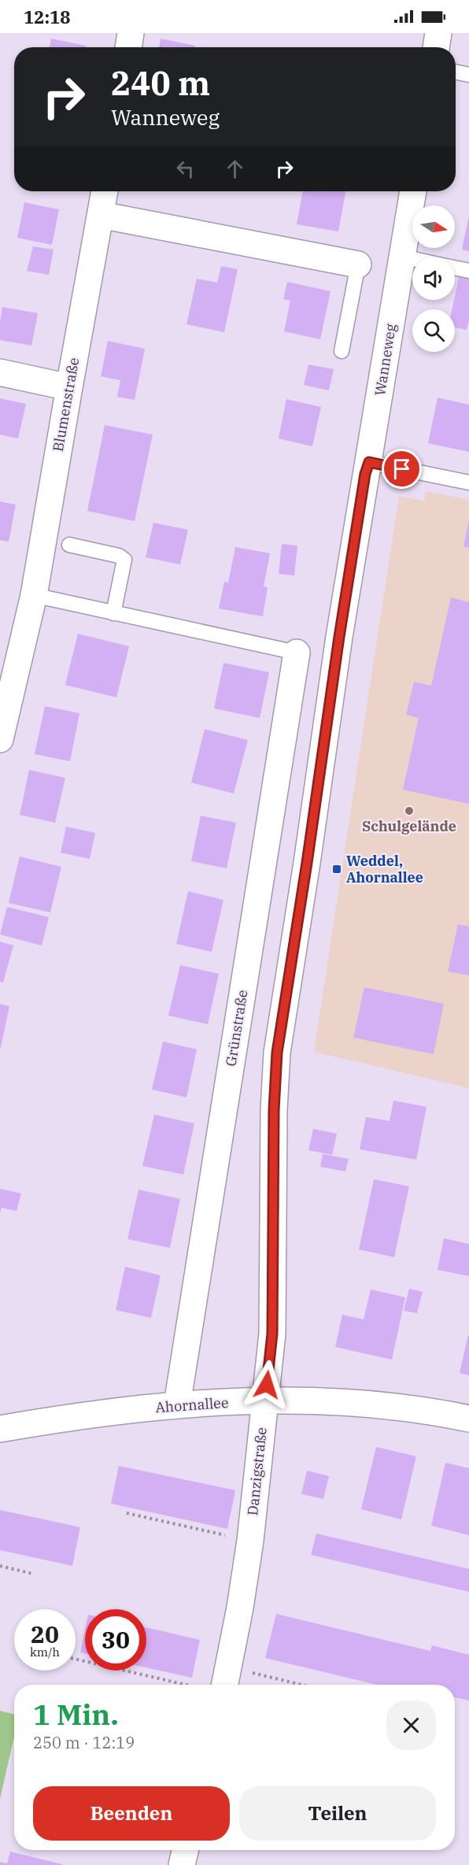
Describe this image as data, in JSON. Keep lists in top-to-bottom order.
{
  "streets": {
    "street": [
      "Wanneweg",
      "Blumenstraße",
      "Grünstraße",
      "Ahornallee",
      "Danzigstraße"
    ]
  },
  "crossings": [
    ["Wanneweg", "Ahornallee"],
    ["Wanneweg", "Danzigstraße"],
    ["Grünstraße", "Ahornallee"],
    ["Ahornallee", "Danzigstraße"]
  ],
  "places": {
    "other": ["Schulgelände"],
    "transit": ["Weddel, Ahornallee"]
  },
  "north": "right",
  "page": {
    "status": "12:18",
    "turn": ["240 m", "Wanneweg"],
    "speed": "20 km/h",
    "limit": "30",
    "heading": ["1 Min.", "250 m · 12:19"],
    "buttons": ["Beenden", "Teilen"]
  }
}
